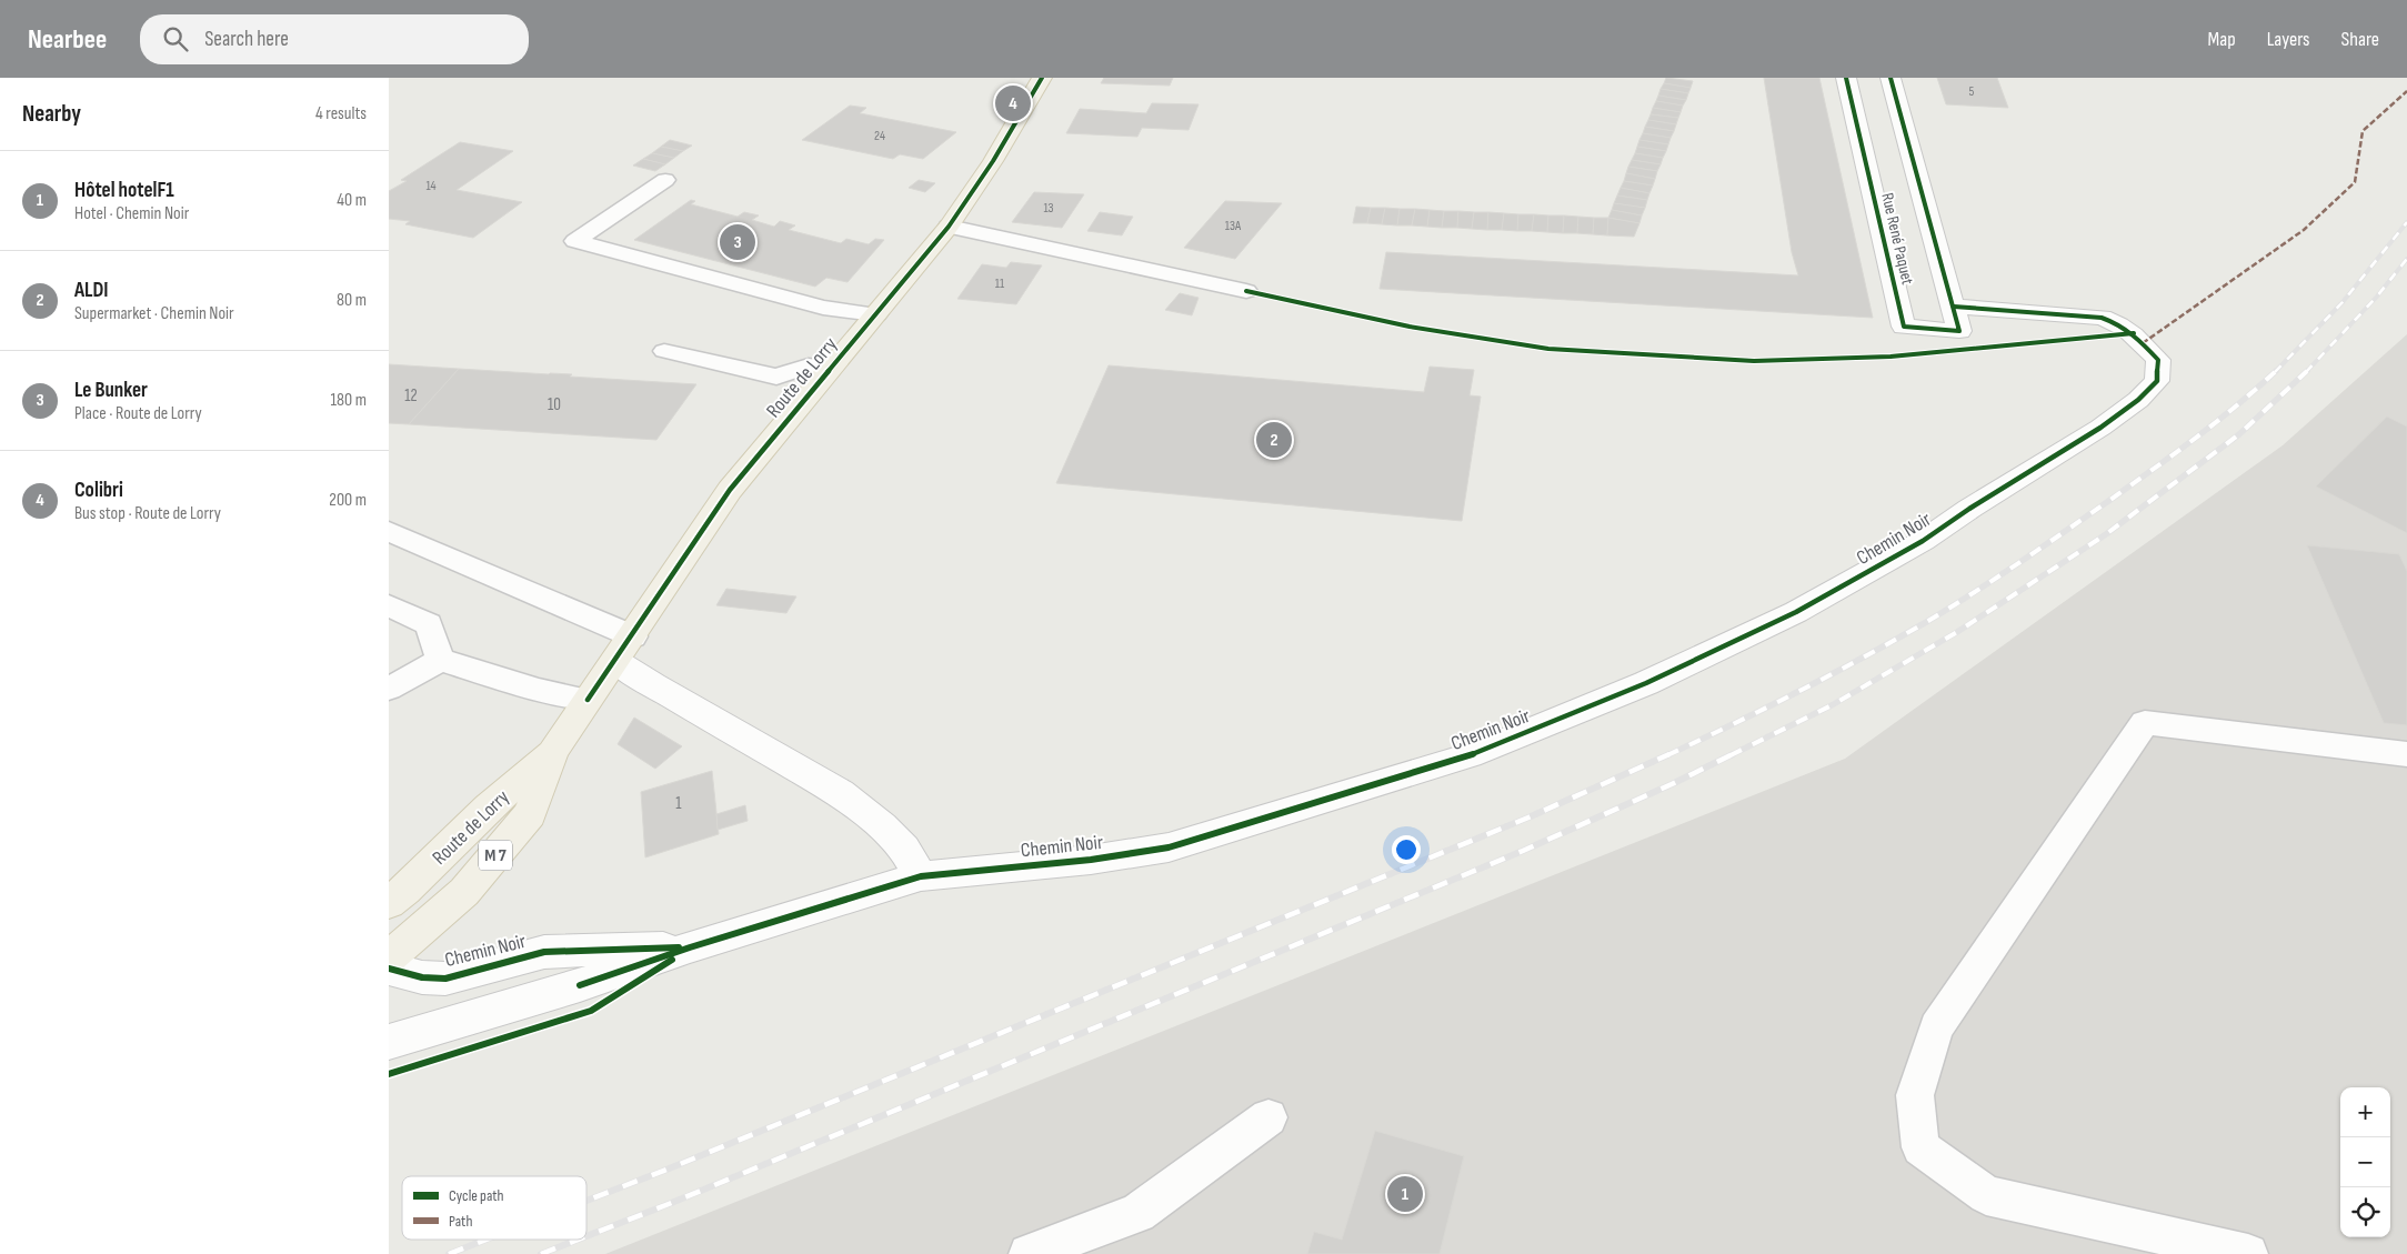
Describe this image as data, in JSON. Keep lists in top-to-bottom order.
{
  "streets": {
    "main road": ["Route de Lorry", "M 7"],
    "street": ["Rue René Paquet", "Chemin Noir"]
  },
  "crossings": [
    ["Rue René Paquet", "Chemin Noir"]
  ],
  "house_numbers": [
    "5",
    "24",
    "14",
    "13",
    "13A",
    "11",
    "12",
    "10",
    "1"
  ],
  "legend": ["Cycle path", "Path"],
  "page": {
    "header": "Nearbee",
    "search": "Search here",
    "nav": ["Map", "Layers", "Share"],
    "heading": ["Nearby", "4 results"],
    "pins": [
      "4",
      "3",
      "2",
      "1"
    ],
    "list": [
      {
        "mark": "1",
        "name": "Hôtel hotelF1",
        "note": "Hotel · Chemin Noir",
        "value": "40 m"
      },
      {
        "mark": "2",
        "name": "ALDI",
        "note": "Supermarket · Chemin Noir",
        "value": "80 m"
      },
      {
        "mark": "3",
        "name": "Le Bunker",
        "note": "Place · Route de Lorry",
        "value": "180 m"
      },
      {
        "mark": "4",
        "name": "Colibri",
        "note": "Bus stop · Route de Lorry",
        "value": "200 m"
      }
    ],
    "map_buttons": ["+", "−"]
  }
}
